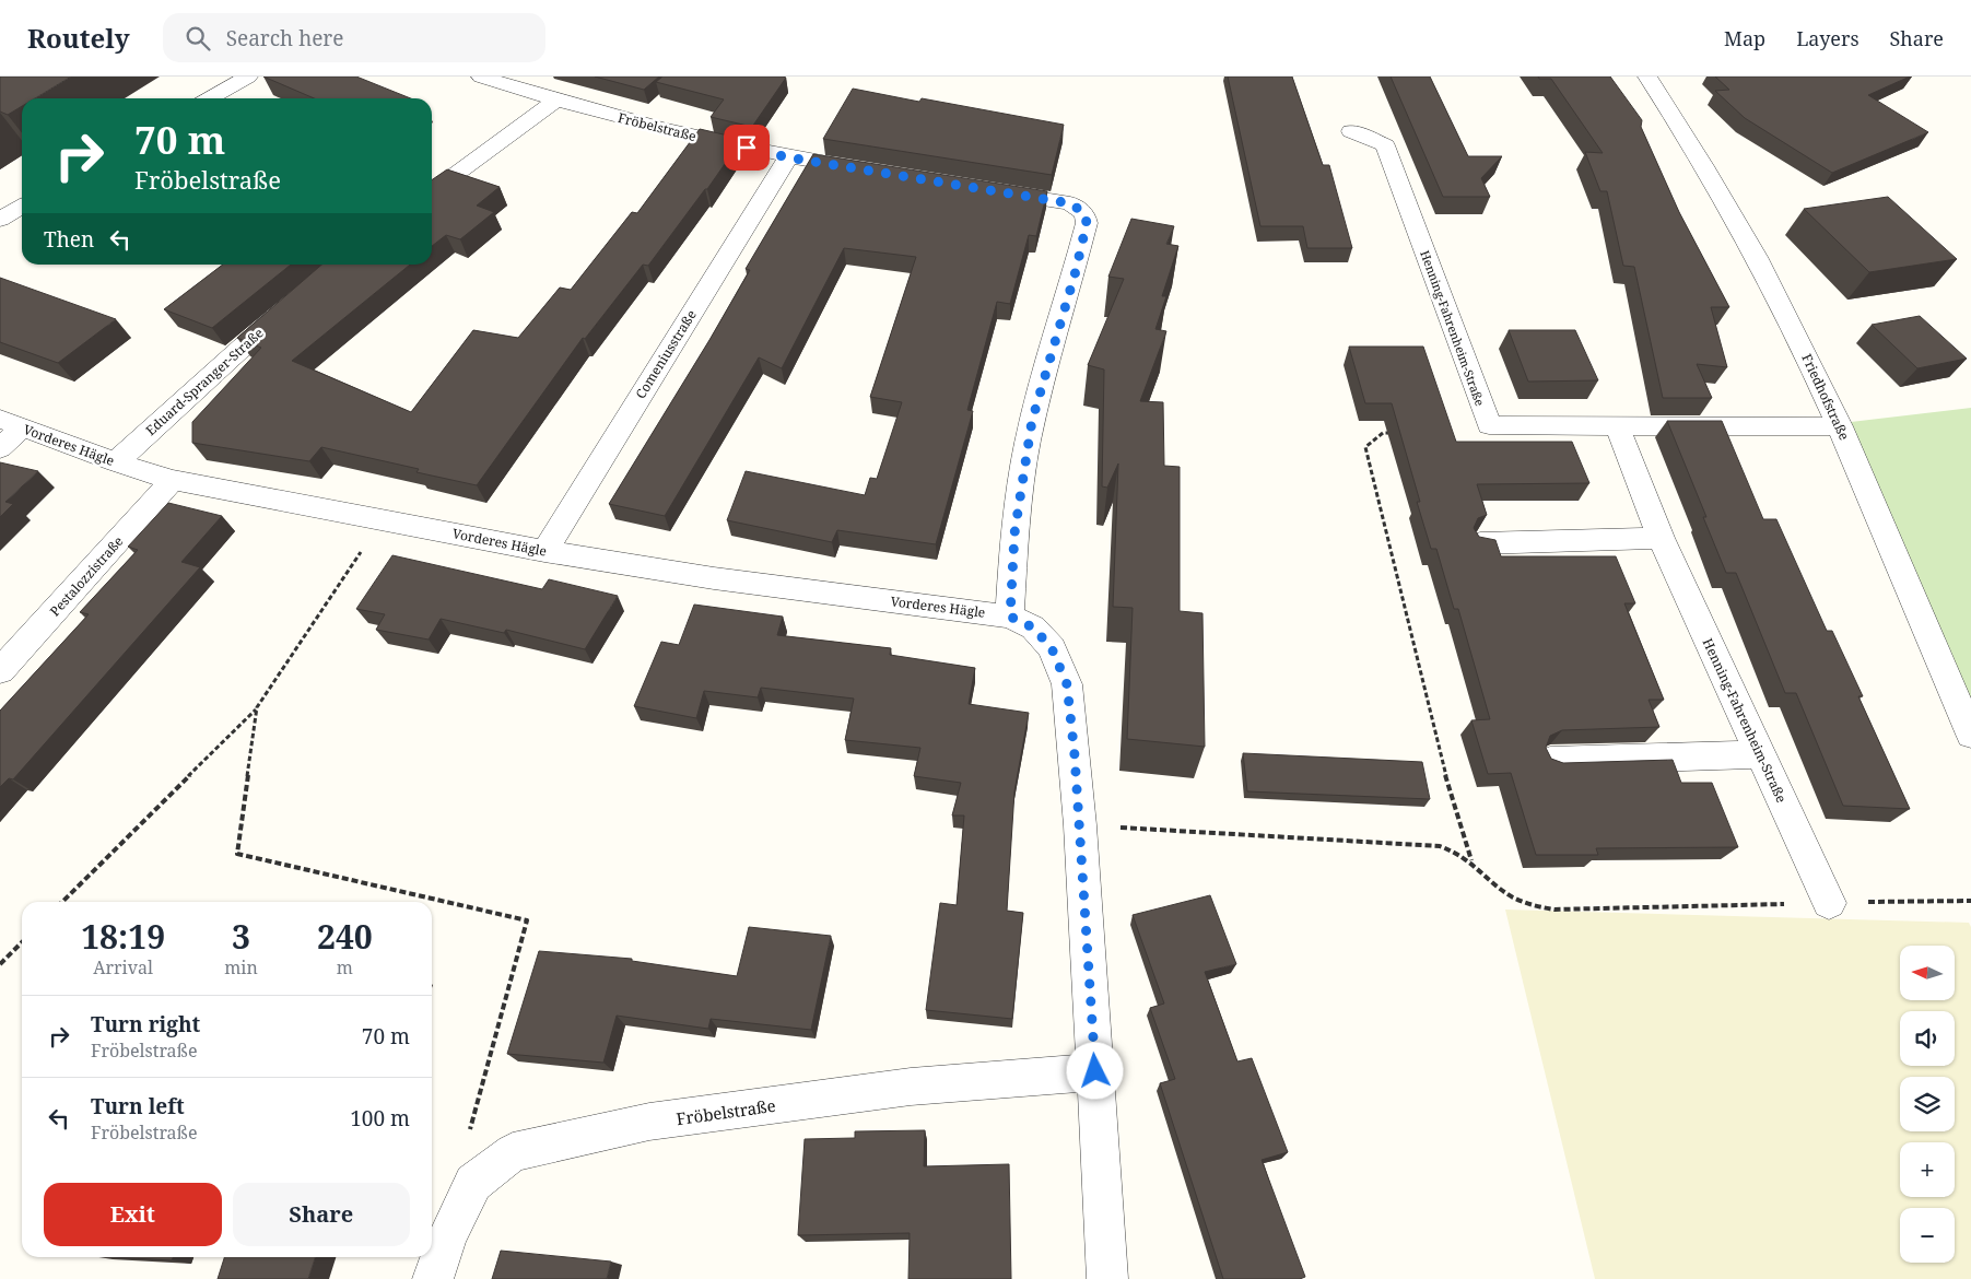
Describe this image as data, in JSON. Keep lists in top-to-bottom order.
{
  "streets": {
    "street": [
      "Fröbelstraße",
      "Henning-Fahrenheim-Straße",
      "Comeniusstraße",
      "Eduard-Spranger-Straße",
      "Friedhofstraße",
      "Vorderes Hägle",
      "Pestalozzistraße"
    ]
  },
  "crossings": [
    ["Fröbelstraße", "Comeniusstraße"],
    ["Henning-Fahrenheim-Straße", "Friedhofstraße"],
    ["Comeniusstraße", "Vorderes Hägle"],
    ["Eduard-Spranger-Straße", "Vorderes Hägle"],
    ["Vorderes Hägle", "Pestalozzistraße"]
  ],
  "north": "left",
  "page": {
    "header": "Routely",
    "search": "Search here",
    "nav": ["Map", "Layers", "Share"],
    "turn": ["70 m", "Fröbelstraße"],
    "then": "Then",
    "eta": [
      "18:19",
      "Arrival",
      "3",
      "min",
      "240",
      "m"
    ],
    "map_buttons": ["+", "−"],
    "list": [
      {
        "name": "Turn right",
        "note": "Fröbelstraße",
        "value": "70 m"
      },
      {
        "name": "Turn left",
        "note": "Fröbelstraße",
        "value": "100 m"
      }
    ],
    "buttons": ["Exit", "Share"]
  }
}
